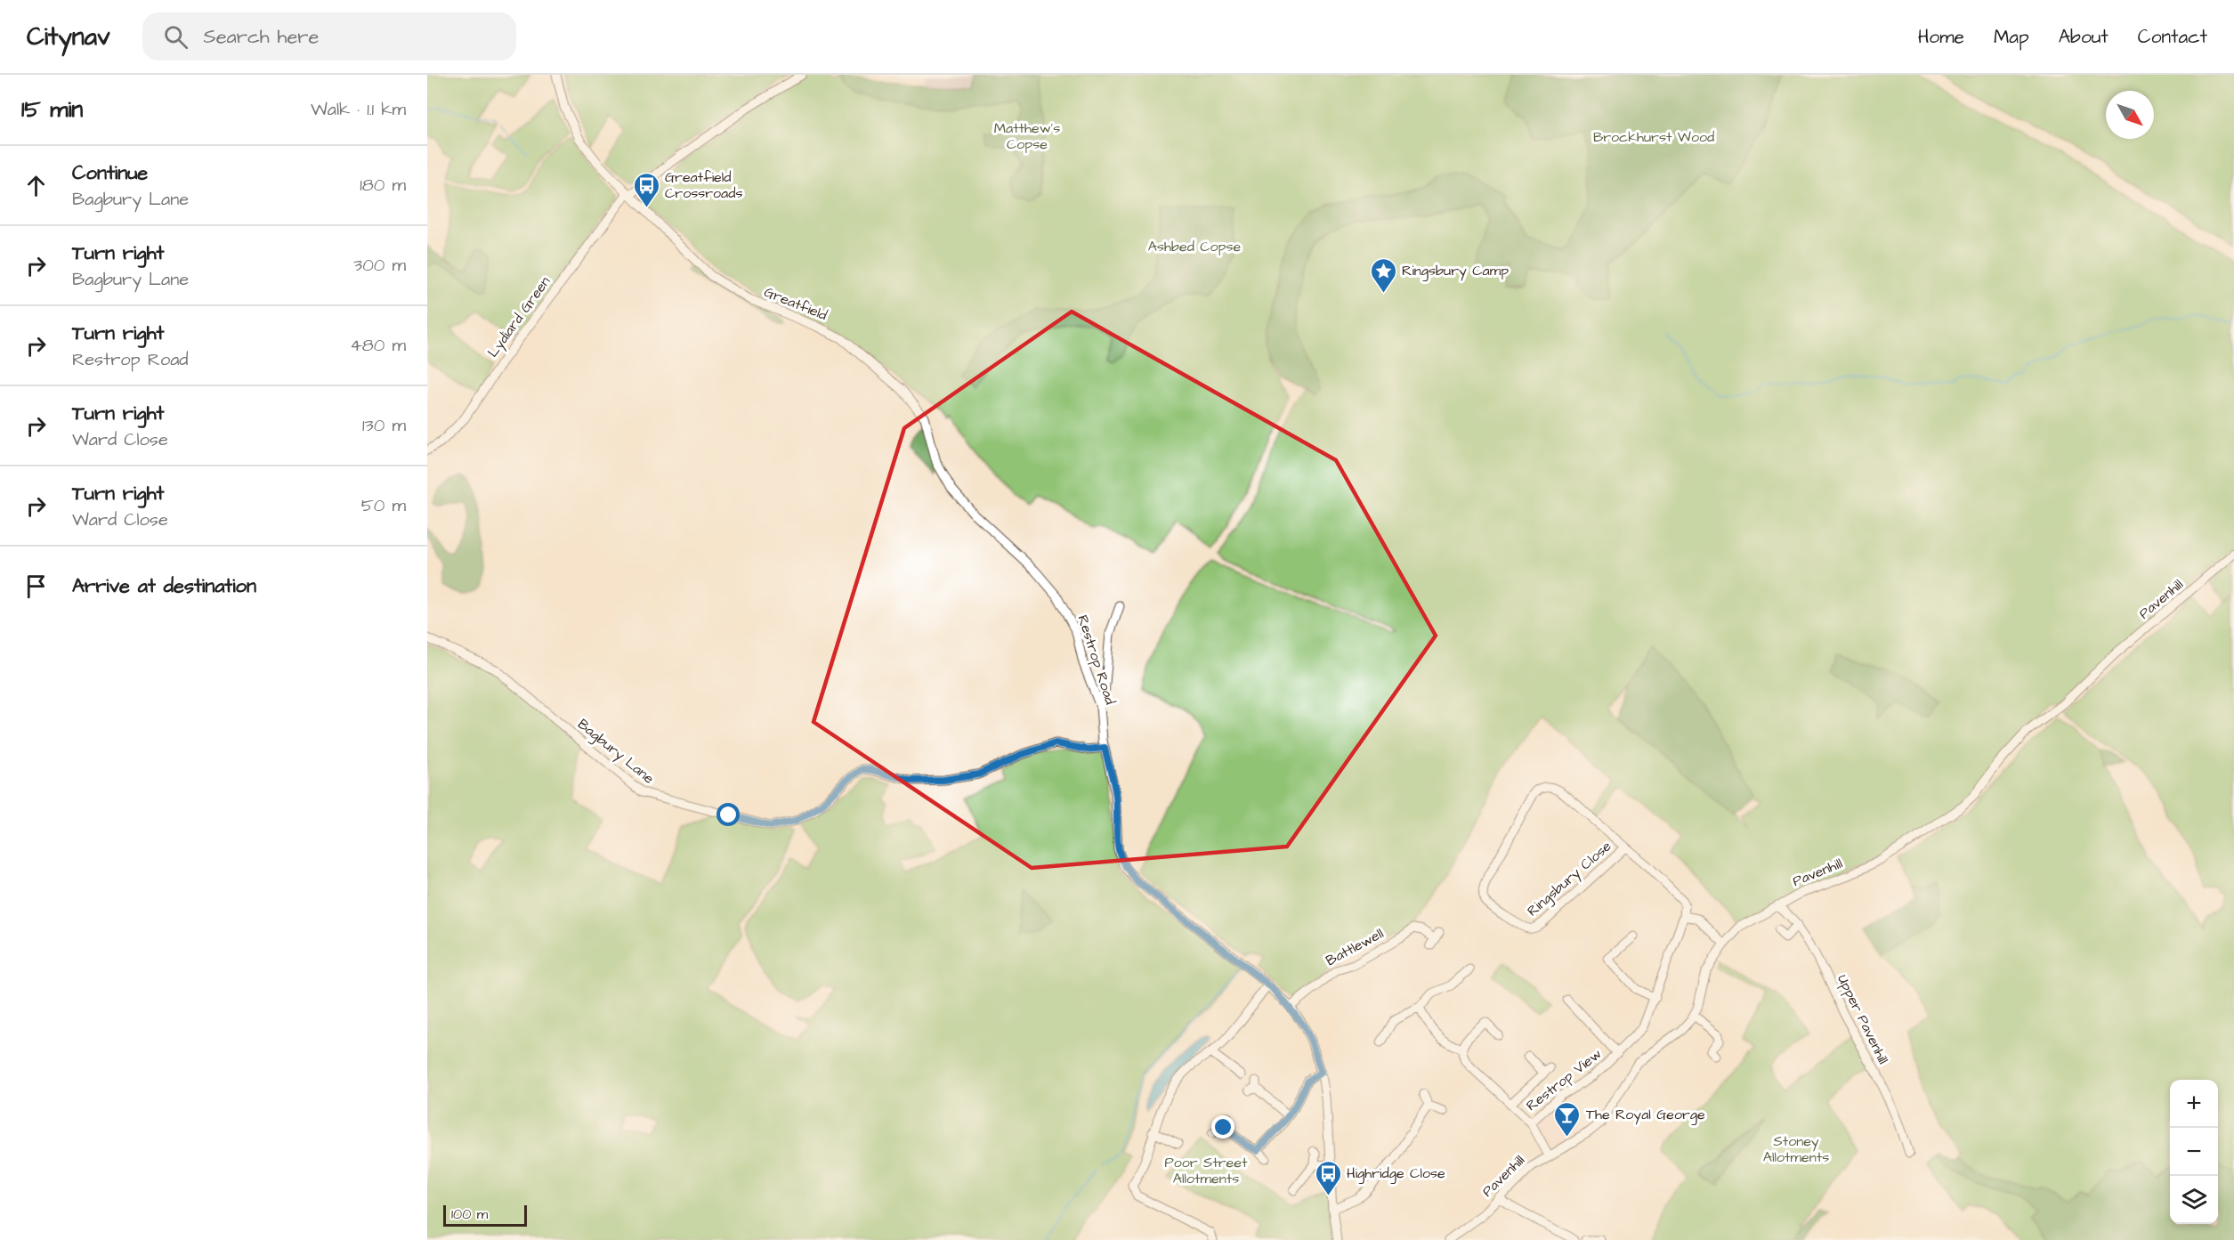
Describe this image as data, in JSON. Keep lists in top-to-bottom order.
{
  "streets": {
    "street": [
      "Greatfield",
      "Lydiard Green",
      "Pavenhill",
      "Restrop Road",
      "Bagbury Lane",
      "Ringsbury Close",
      "Battlewell",
      "Upper Pavenhill",
      "Restrop View"
    ]
  },
  "crossings": [
    ["Greatfield", "Lydiard Green"],
    ["Greatfield", "Restrop Road"],
    ["Pavenhill", "Upper Pavenhill"],
    ["Pavenhill", "Restrop View"],
    ["Restrop Road", "Bagbury Lane"],
    ["Restrop Road", "Battlewell"],
    ["Ringsbury Close", "Restrop View"]
  ],
  "parks": [
    "Matthew's Copse",
    "Brockhurst Wood",
    "Ashbed Copse",
    "Stoney Allotments",
    "Poor Street Allotments"
  ],
  "places": {
    "bus stop": ["Greatfield Crossroads", "Highridge Close"],
    "place": ["Ringsbury Camp"],
    "bar": ["The Royal George"]
  },
  "scale_bar": "100 m",
  "north": "bottom right",
  "page": {
    "header": "Citynav",
    "search": "Search here",
    "nav": [
      "Home",
      "Map",
      "About",
      "Contact"
    ],
    "heading": ["15 min", "Walk · 1.1 km"],
    "list": [
      ["Continue", "Bagbury Lane", "180 m"],
      ["Turn right", "Bagbury Lane", "300 m"],
      ["Turn right", "Restrop Road", "480 m"],
      ["Turn right", "Ward Close", "130 m"],
      ["Turn right", "Ward Close", "50 m"],
      "Arrive at destination"
    ],
    "map_buttons": ["+", "−"],
    "scale": "100 m"
  }
}
